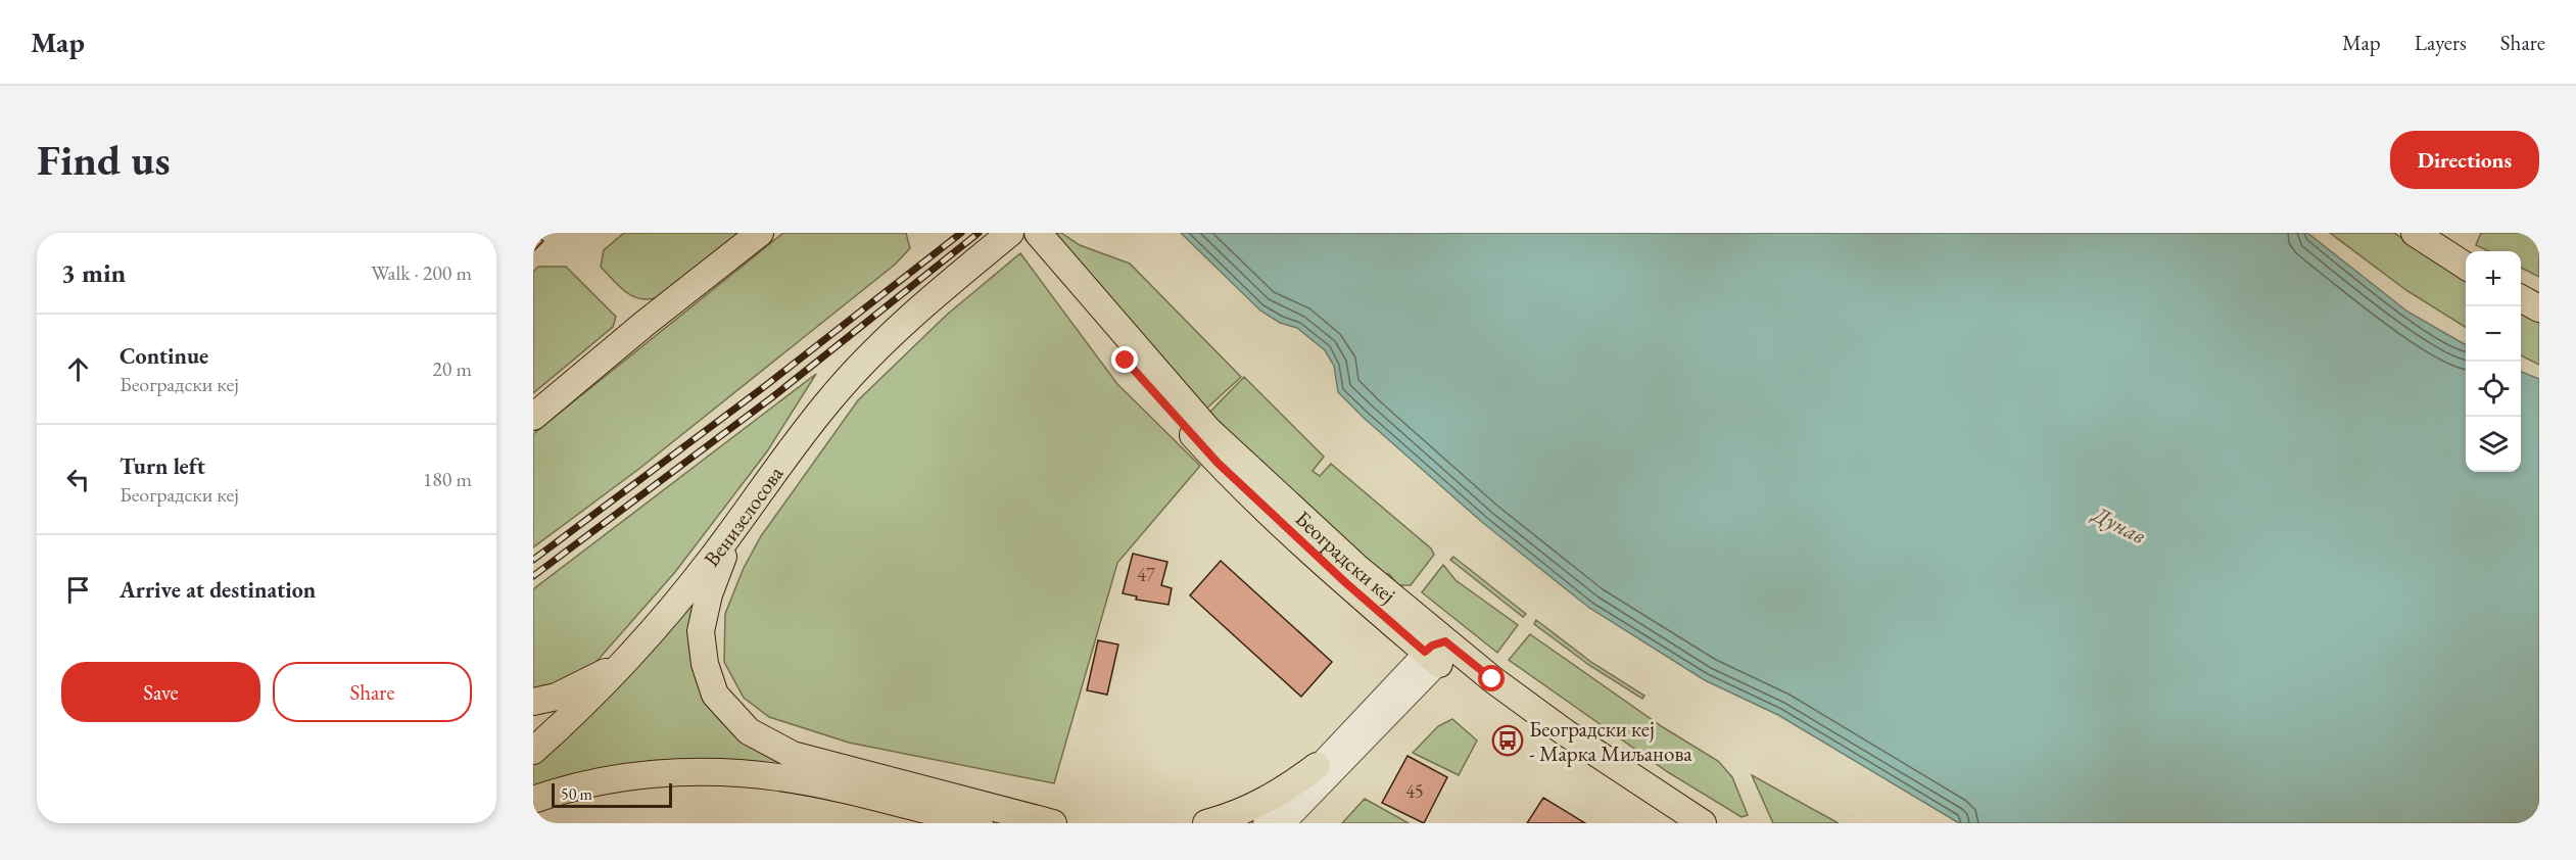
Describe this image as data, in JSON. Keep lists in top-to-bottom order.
{
  "streets": {
    "main road": ["Венизелосова", "Београдски кеј"]
  },
  "water": ["Дунав"],
  "places": {
    "bus stop": ["Београдски кеј - Марка Миљанова"]
  },
  "house_numbers": ["47", "45"],
  "scale_bar": "50 m",
  "page": {
    "header": "Map",
    "nav": ["Map", "Layers", "Share"],
    "buttons": [
      "Directions",
      ["Save", "Share"]
    ],
    "title": "Find us",
    "heading": ["3 min", "Walk · 200 m"],
    "map_buttons": ["+", "−"],
    "list": [
      ["Continue", "Београдски кеј", "20 m"],
      ["Turn left", "Београдски кеј", "180 m"],
      "Arrive at destination"
    ],
    "scale": "50 m"
  }
}
